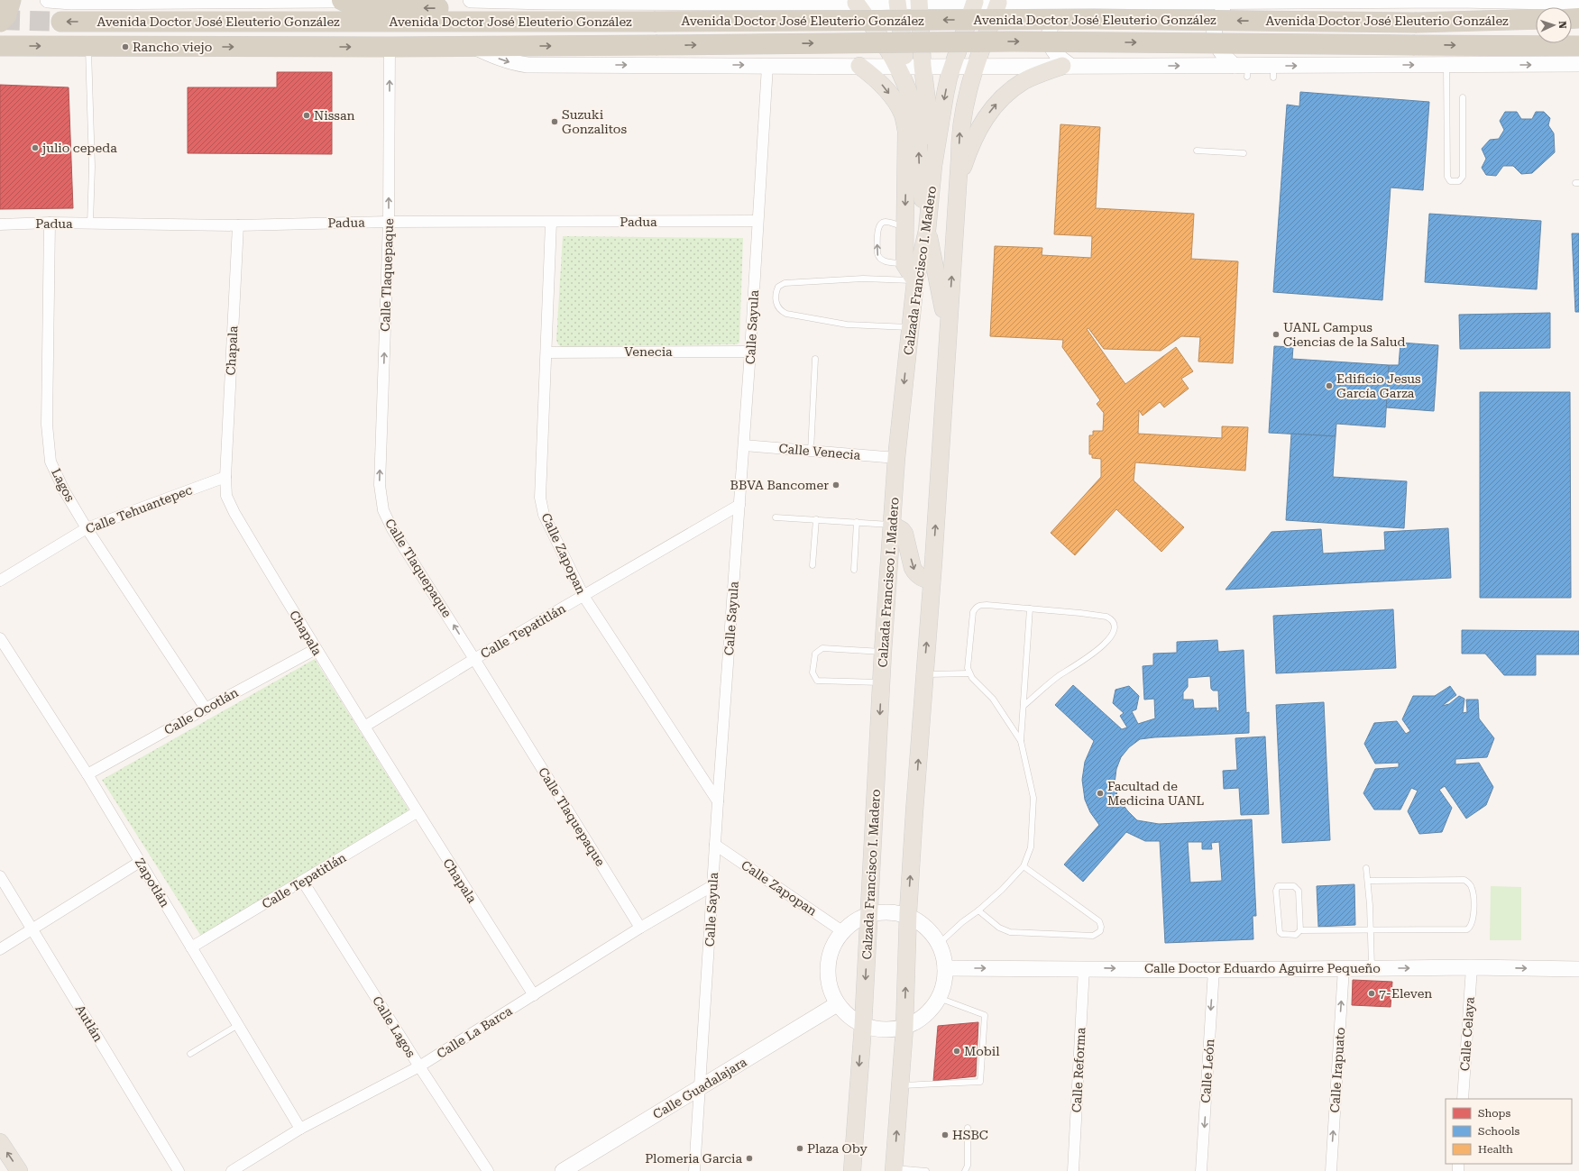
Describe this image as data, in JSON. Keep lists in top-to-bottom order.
{
  "streets": {
    "highway": ["Avenida Doctor José Eleuterio González"],
    "main road": ["Calzada Francisco I. Madero", "Calle Doctor Eduardo Aguirre Pequeño", "Calle Guadalajara"],
    "street": [
      "Padua",
      "Calle Tlaquepaque",
      "Calle Sayula",
      "Chapala",
      "Venecia",
      "Calle Venecia",
      "Lagos",
      "Calle Tehuantepec",
      "Calle Zapopan",
      "Calle Tepatitlán",
      "Calle Ocotlán",
      "Zapotlán",
      "Autlán",
      "Calle Lagos",
      "Calle La Barca",
      "Calle Celaya",
      "Calle Reforma",
      "Calle Irapuato",
      "Calle León"
    ]
  },
  "crossings": [
    ["Avenida Doctor José Eleuterio González", "Calzada Francisco I. Madero"],
    ["Avenida Doctor José Eleuterio González", "Calle Tlaquepaque"],
    ["Avenida Doctor José Eleuterio González", "Calle Sayula"],
    ["Padua", "Calle Tlaquepaque"],
    ["Padua", "Calle Sayula"],
    ["Padua", "Chapala"],
    ["Padua", "Lagos"],
    ["Padua", "Calle Zapopan"],
    ["Calzada Francisco I. Madero", "Calle Venecia"],
    ["Calle Tlaquepaque", "Calle Tepatitlán"],
    ["Calle Tlaquepaque", "Calle La Barca"],
    ["Calle Sayula", "Venecia"],
    ["Calle Sayula", "Calle Venecia"],
    ["Calle Sayula", "Calle Zapopan"],
    ["Calle Sayula", "Calle Tepatitlán"],
    ["Calle Sayula", "Calle La Barca"],
    ["Calle Sayula", "Calle Guadalajara"],
    ["Chapala", "Calle Tehuantepec"],
    ["Chapala", "Calle Tepatitlán"],
    ["Chapala", "Calle Ocotlán"],
    ["Chapala", "Calle La Barca"],
    ["Venecia", "Calle Zapopan"],
    ["Lagos", "Calle Tehuantepec"],
    ["Lagos", "Calle Ocotlán"],
    ["Calle Zapopan", "Calle Tepatitlán"],
    ["Calle Tepatitlán", "Zapotlán"],
    ["Calle Tepatitlán", "Calle Lagos"],
    ["Calle Ocotlán", "Zapotlán"],
    ["Zapotlán", "Calle La Barca"],
    ["Calle Doctor Eduardo Aguirre Pequeño", "Calle Celaya"],
    ["Calle Doctor Eduardo Aguirre Pequeño", "Calle Reforma"],
    ["Calle Doctor Eduardo Aguirre Pequeño", "Calle Irapuato"],
    ["Calle Doctor Eduardo Aguirre Pequeño", "Calle León"],
    ["Calle Lagos", "Calle La Barca"]
  ],
  "one_way": [
    "Calle Tlaquepaque",
    "Calle Doctor Eduardo Aguirre Pequeño",
    "Calle Irapuato",
    "Calle León"
  ],
  "places": [
    "Rancho viejo",
    "Nissan",
    "Suzuki Gonzalitos",
    "julio cepeda",
    "UANL Campus Ciencias de la Salud",
    "Edificio Jesus García Garza",
    "BBVA Bancomer",
    "Facultad de Medicina UANL",
    "7-Eleven",
    "Mobil",
    "HSBC",
    "Plaza Oby",
    "Plomeria Garcia"
  ],
  "legend": ["Shops", "Schools", "Health"],
  "north": "right"
}
